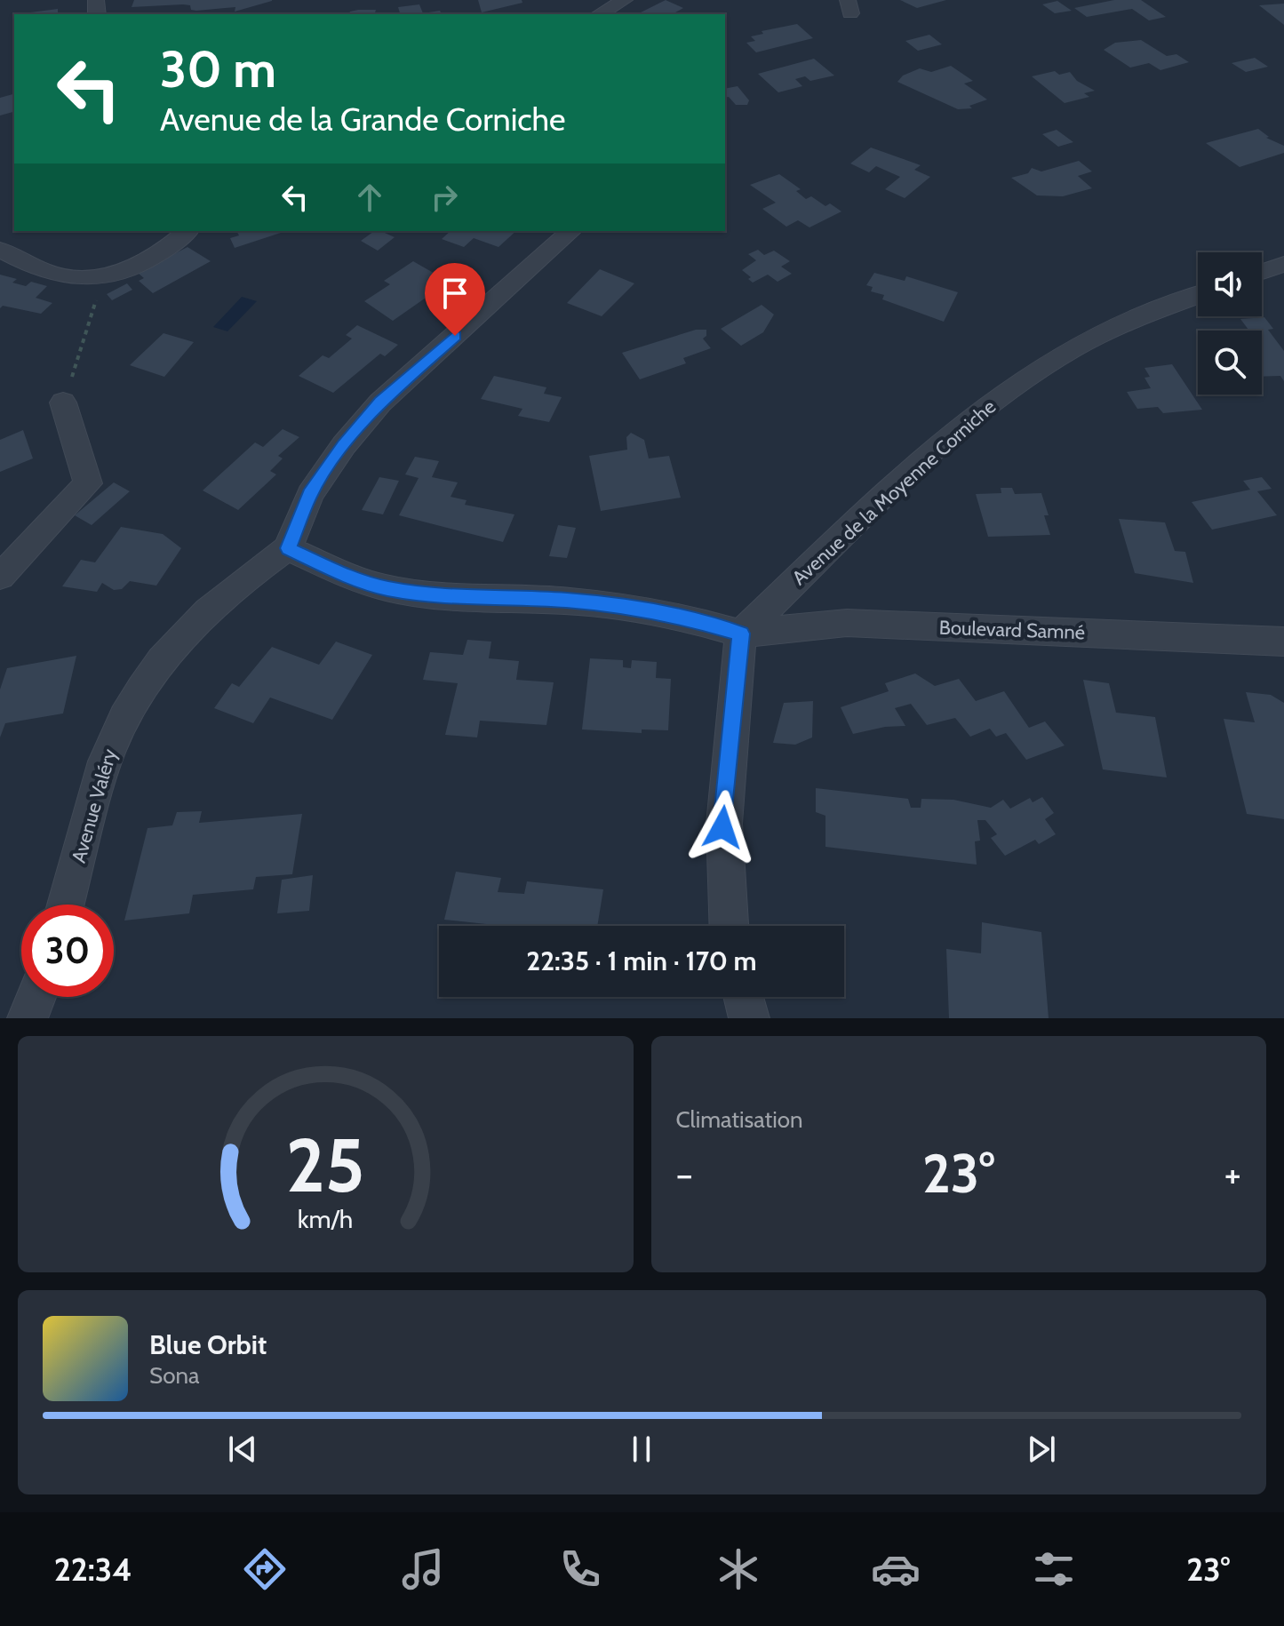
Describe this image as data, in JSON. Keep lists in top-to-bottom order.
{
  "streets": {
    "street": ["Avenue de la Moyenne Corniche", "Boulevard Samné", "Avenue Valéry"]
  },
  "crossings": [
    ["Avenue de la Moyenne Corniche", "Boulevard Samné"]
  ],
  "page": {
    "turn": ["30 m", "Avenue de la Grande Corniche"],
    "limit": "30",
    "trip": "22:35 · 1 min · 170 m",
    "tile": "Climatisation",
    "heat": ["−", "23°", "+"],
    "song": ["Blue Orbit", "Sona"],
    "tabs": ["22:34", "23°"],
    "gauge": ["25", "km/h"]
  }
}
